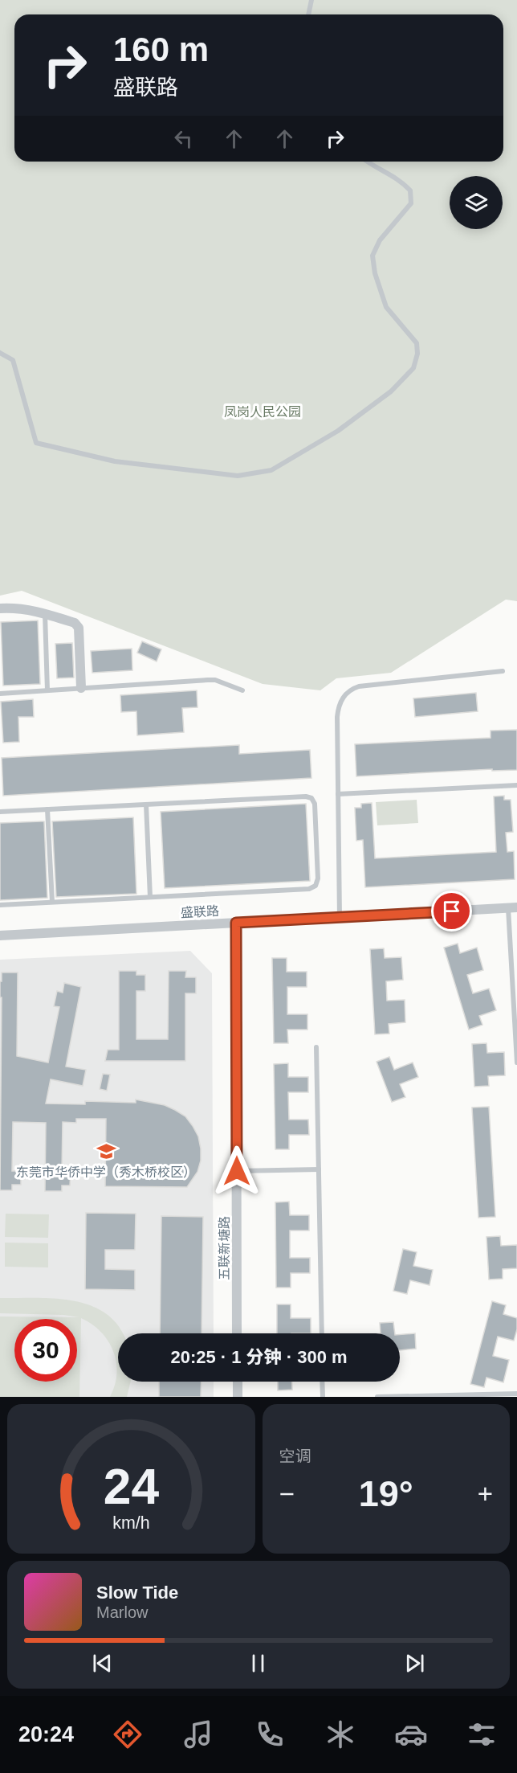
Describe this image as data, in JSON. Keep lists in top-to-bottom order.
{
  "streets": {
    "street": ["盛联路", "五联新塘路"]
  },
  "crossings": [
    ["盛联路", "五联新塘路"]
  ],
  "parks": ["凤岗人民公园"],
  "places": {
    "school or university": ["东莞市华侨中学（秀木桥校区）"]
  },
  "page": {
    "turn": ["160 m", "盛联路"],
    "limit": "30",
    "trip": "20:25 · 1 分钟 · 300 m",
    "tile": "空调",
    "heat": ["−", "19°", "+"],
    "song": ["Slow Tide", "Marlow"],
    "tabs": "20:24",
    "gauge": ["24", "km/h"]
  }
}
